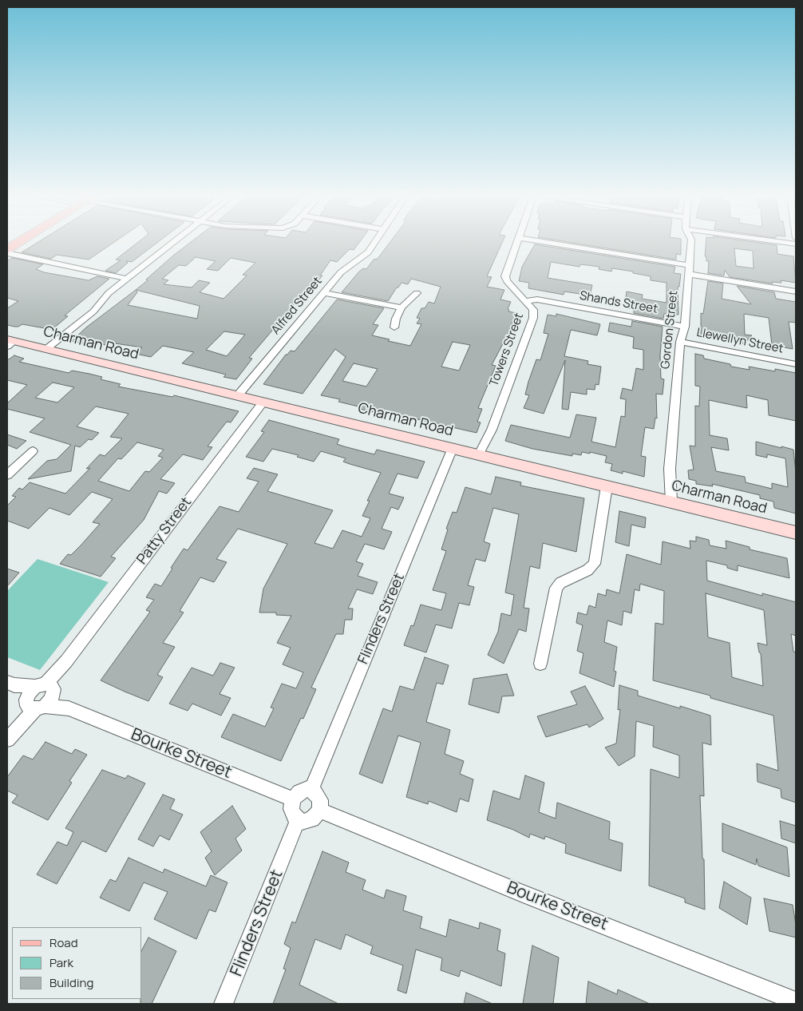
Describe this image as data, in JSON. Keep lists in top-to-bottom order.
{
  "streets": {
    "main road": ["Charman Road"],
    "street": [
      "Shands Street",
      "Alfred Street",
      "Gordon Street",
      "Llewellyn Street",
      "Towers Street",
      "Patty Street",
      "Flinders Street",
      "Bourke Street"
    ]
  },
  "crossings": [
    ["Shands Street", "Gordon Street"],
    ["Shands Street", "Towers Street"],
    ["Alfred Street", "Charman Road"],
    ["Gordon Street", "Llewellyn Street"],
    ["Gordon Street", "Charman Road"],
    ["Charman Road", "Towers Street"],
    ["Charman Road", "Patty Street"],
    ["Charman Road", "Flinders Street"],
    ["Patty Street", "Bourke Street"],
    ["Flinders Street", "Bourke Street"]
  ],
  "legend": ["Road", "Park", "Building"]
}
